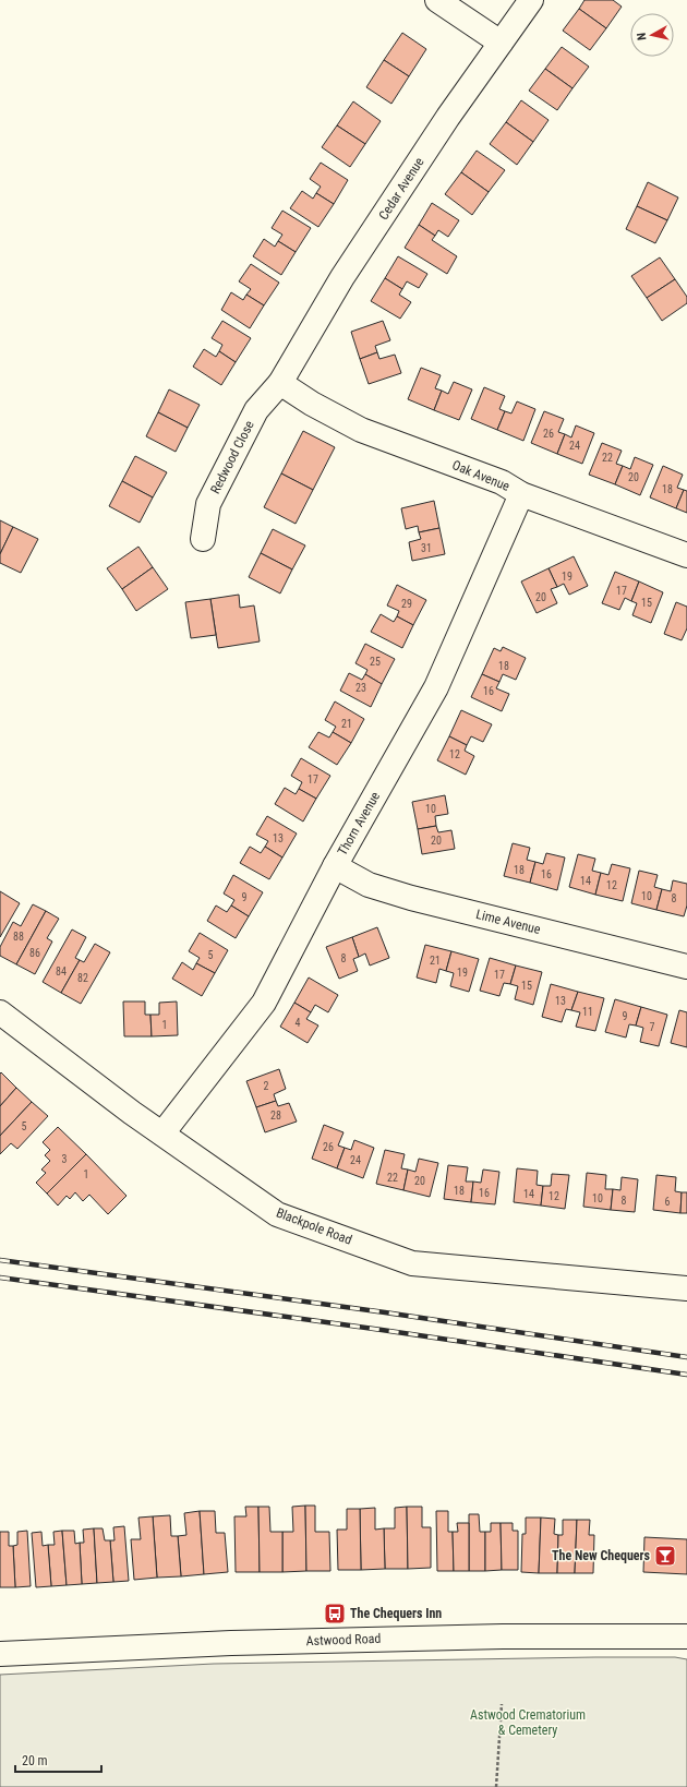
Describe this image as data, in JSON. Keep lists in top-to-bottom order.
{
  "streets": {
    "street": [
      "Cedar Avenue",
      "Redwood Close",
      "Oak Avenue",
      "Thorn Avenue",
      "Lime Avenue",
      "Blackpole Road",
      "Astwood Road"
    ]
  },
  "crossings": [
    ["Cedar Avenue", "Redwood Close"],
    ["Cedar Avenue", "Oak Avenue"],
    ["Redwood Close", "Oak Avenue"],
    ["Oak Avenue", "Thorn Avenue"],
    ["Thorn Avenue", "Lime Avenue"],
    ["Thorn Avenue", "Blackpole Road"]
  ],
  "parks": ["Astwood Crematorium & Cemetery"],
  "places": {
    "bar": ["The New Chequers"],
    "bus stop": ["The Chequers Inn"]
  },
  "house_numbers": [
    "26",
    "24",
    "22",
    "20",
    "18",
    "31",
    "19",
    "17",
    "20",
    "15",
    "29",
    "25",
    "18",
    "23",
    "16",
    "21",
    "12",
    "17",
    "10",
    "13",
    "20",
    "18",
    "16",
    "14",
    "12",
    "10",
    "9",
    "8",
    "88",
    "86",
    "5",
    "8",
    "21",
    "84",
    "19",
    "17",
    "82",
    "15",
    "13",
    "11",
    "9",
    "4",
    "1",
    "7",
    "2",
    "28",
    "5",
    "26",
    "3",
    "24",
    "1",
    "22",
    "20",
    "18",
    "16",
    "14",
    "12",
    "10",
    "8",
    "6"
  ],
  "scale_bar": "20 m",
  "north": "left"
}
